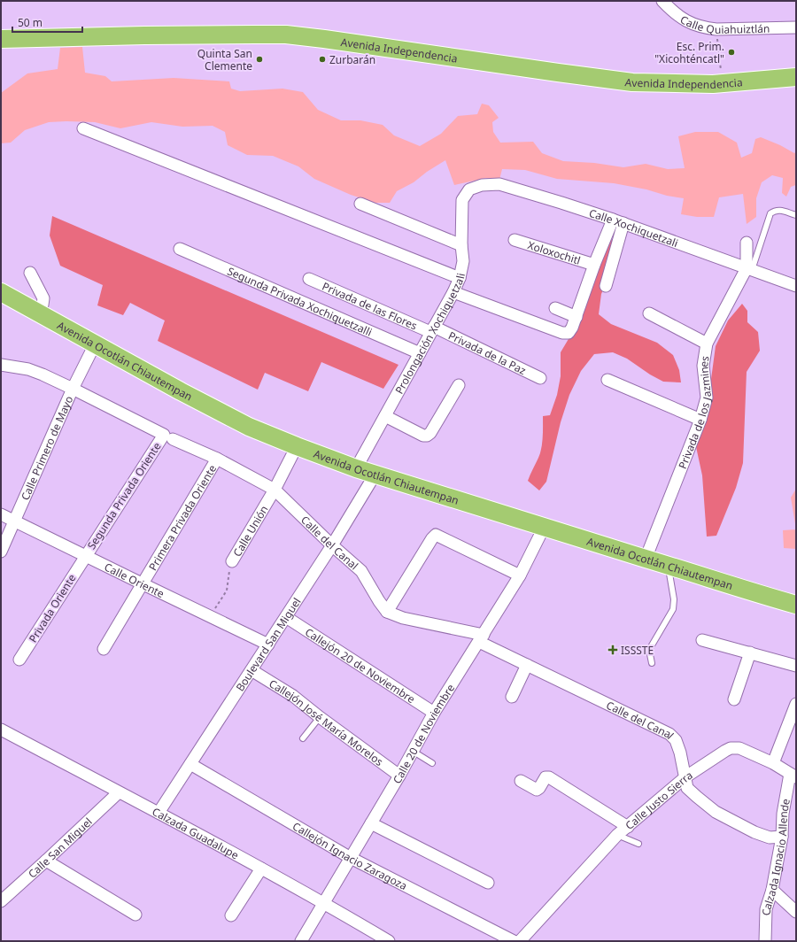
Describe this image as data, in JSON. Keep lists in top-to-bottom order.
{
  "streets": {
    "main road": ["Avenida Independencia", "Avenida Ocotlán Chiautempan"],
    "street": [
      "Calle Quiahuiztlán",
      "Calle Xochiquetzali",
      "Xoloxochitl",
      "Segunda Privada Xochiquetzalli",
      "Privada de las Flores",
      "Prolongación Xochiquetzali",
      "Privada de la Paz",
      "Privada de los Jazmines",
      "Calle Primero de Mayo",
      "Segunda Privada Oriente",
      "Primera Privada Oriente",
      "Calle Unión",
      "Calle del Canal",
      "Calle Oriente",
      "Privada Oriente",
      "Boulevard San Miguel",
      "Callejón 20 de Noviembre",
      "Callejón José María Morelos",
      "Calle 20 de Noviembre",
      "Calle Justo Sierra",
      "Calzada Guadalupe",
      "Calle San Miguel",
      "Callejón Ignacio Zaragoza",
      "Calzada Ignacio Allende"
    ]
  },
  "crossings": [
    ["Calle Xochiquetzali", "Prolongación Xochiquetzali"],
    ["Calle Xochiquetzali", "Privada de los Jazmines"],
    ["Segunda Privada Xochiquetzalli", "Prolongación Xochiquetzali"],
    ["Privada de las Flores", "Prolongación Xochiquetzali"],
    ["Privada de las Flores", "Privada de la Paz"],
    ["Prolongación Xochiquetzali", "Privada de la Paz"],
    ["Prolongación Xochiquetzali", "Avenida Ocotlán Chiautempan"],
    ["Avenida Ocotlán Chiautempan", "Privada de los Jazmines"],
    ["Avenida Ocotlán Chiautempan", "Calle Primero de Mayo"],
    ["Avenida Ocotlán Chiautempan", "Calle Unión"],
    ["Avenida Ocotlán Chiautempan", "Boulevard San Miguel"],
    ["Avenida Ocotlán Chiautempan", "Calle 20 de Noviembre"],
    ["Calle Primero de Mayo", "Calle del Canal"],
    ["Calle Primero de Mayo", "Calle Oriente"],
    ["Segunda Privada Oriente", "Calle del Canal"],
    ["Segunda Privada Oriente", "Calle Oriente"],
    ["Segunda Privada Oriente", "Privada Oriente"],
    ["Primera Privada Oriente", "Calle del Canal"],
    ["Primera Privada Oriente", "Calle Oriente"],
    ["Calle Unión", "Calle del Canal"],
    ["Calle Unión", "Calle Oriente"],
    ["Calle del Canal", "Boulevard San Miguel"],
    ["Calle del Canal", "Calle 20 de Noviembre"],
    ["Calle del Canal", "Calle Justo Sierra"],
    ["Calle del Canal", "Calzada Ignacio Allende"],
    ["Calle Oriente", "Privada Oriente"],
    ["Calle Oriente", "Boulevard San Miguel"],
    ["Boulevard San Miguel", "Callejón 20 de Noviembre"],
    ["Boulevard San Miguel", "Callejón José María Morelos"],
    ["Boulevard San Miguel", "Calzada Guadalupe"],
    ["Boulevard San Miguel", "Callejón Ignacio Zaragoza"],
    ["Callejón 20 de Noviembre", "Calle 20 de Noviembre"],
    ["Callejón José María Morelos", "Calle 20 de Noviembre"],
    ["Calle 20 de Noviembre", "Calzada Guadalupe"],
    ["Calle 20 de Noviembre", "Callejón Ignacio Zaragoza"],
    ["Calle Justo Sierra", "Calzada Ignacio Allende"],
    ["Calzada Guadalupe", "Calle San Miguel"]
  ],
  "places": {
    "other": ["Esc. Prim. \"Xicohténcatl\"", "Quinta San Clemente", "Zurbarán"],
    "health": ["ISSSTE"]
  },
  "scale_bar": "50 m"
}
